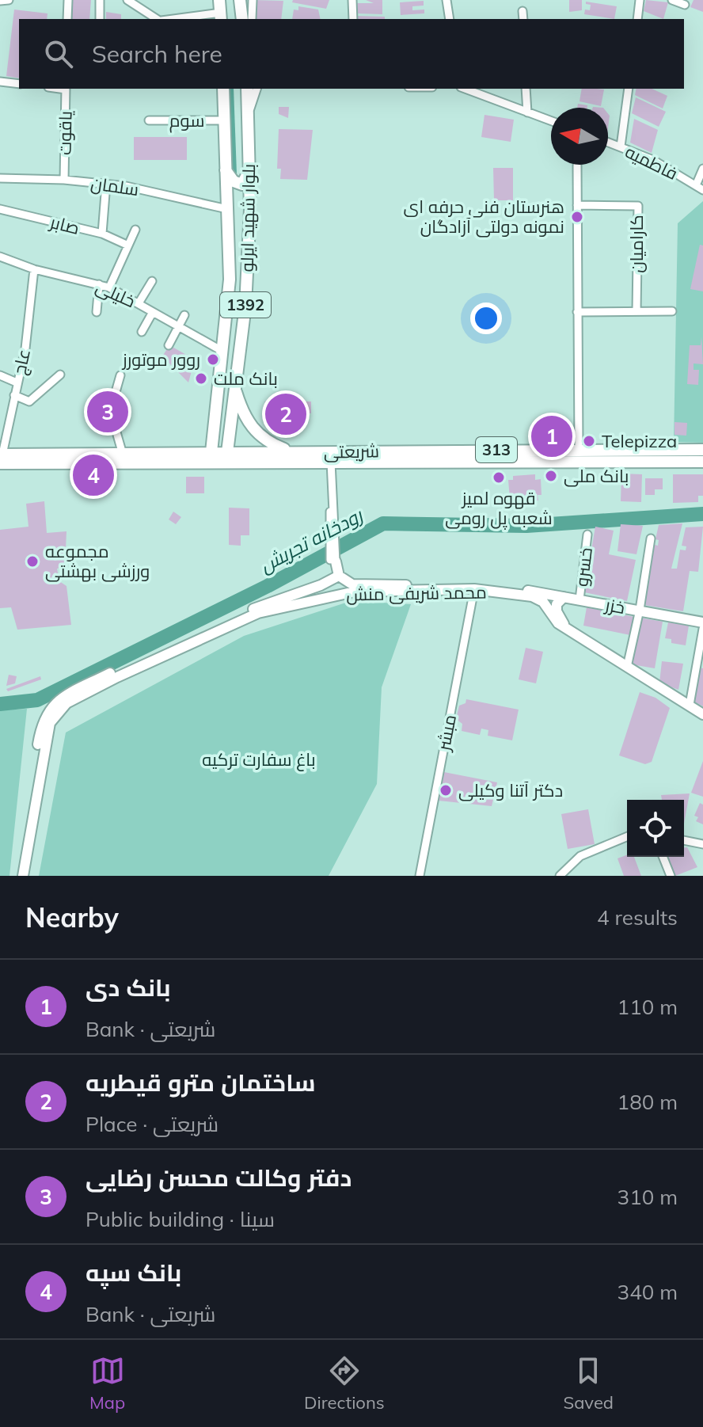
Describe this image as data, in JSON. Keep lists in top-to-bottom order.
{
  "streets": {
    "main road": [
      "بلوار شهید ایرلو",
      "1392",
      "313",
      "شریعتی"
    ],
    "street": [
      "سوم",
      "یاقوت",
      "فاطمیه",
      "سلمان",
      "صابر",
      "کارامیان",
      "خلیلی",
      "عاج",
      "خسرو",
      "محمد شریفی منش",
      "خزر",
      "مبشر"
    ]
  },
  "crossings": [
    ["سوم", "بلوار شهید ایرلو"],
    ["یاقوت", "سلمان"],
    ["سلمان", "بلوار شهید ایرلو"],
    ["بلوار شهید ایرلو", "خلیلی"],
    ["بلوار شهید ایرلو", "شریعتی"],
    ["خلیلی", "عاج"],
    ["عاج", "شریعتی"],
    ["خسرو", "خزر"],
    ["محمد شریفی منش", "خزر"],
    ["محمد شریفی منش", "مبشر"]
  ],
  "water": ["رودخانه تجریش"],
  "parks": ["باغ سفارت ترکیه"],
  "places": [
    "هنرستان فنی حرفه ای نمونه دولتی آزادگان",
    "روور موتورز",
    "بانک ملت",
    "Telepizza",
    "بانک ملی",
    "قهوه لمیز شعبه پل رومی",
    "مجموعه ورزشی بهشتی",
    "دکتر آتنا وکیلی"
  ],
  "north": "left",
  "page": {
    "search": "Search here",
    "pins": [
      "3",
      "2",
      "1",
      "4"
    ],
    "heading": ["Nearby", "4 results"],
    "list": [
      {
        "mark": "1",
        "name": "بانک دی",
        "note": "Bank · شریعتی",
        "value": "110 m"
      },
      {
        "mark": "2",
        "name": "ساختمان مترو قیطریه",
        "note": "Place · شریعتی",
        "value": "180 m"
      },
      {
        "mark": "3",
        "name": "دفتر وکالت محسن رضایی",
        "note": "Public building · سینا",
        "value": "310 m"
      },
      {
        "mark": "4",
        "name": "بانک سپه",
        "note": "Bank · شریعتی",
        "value": "340 m"
      }
    ],
    "nav": ["Map", "Directions", "Saved"]
  }
}
